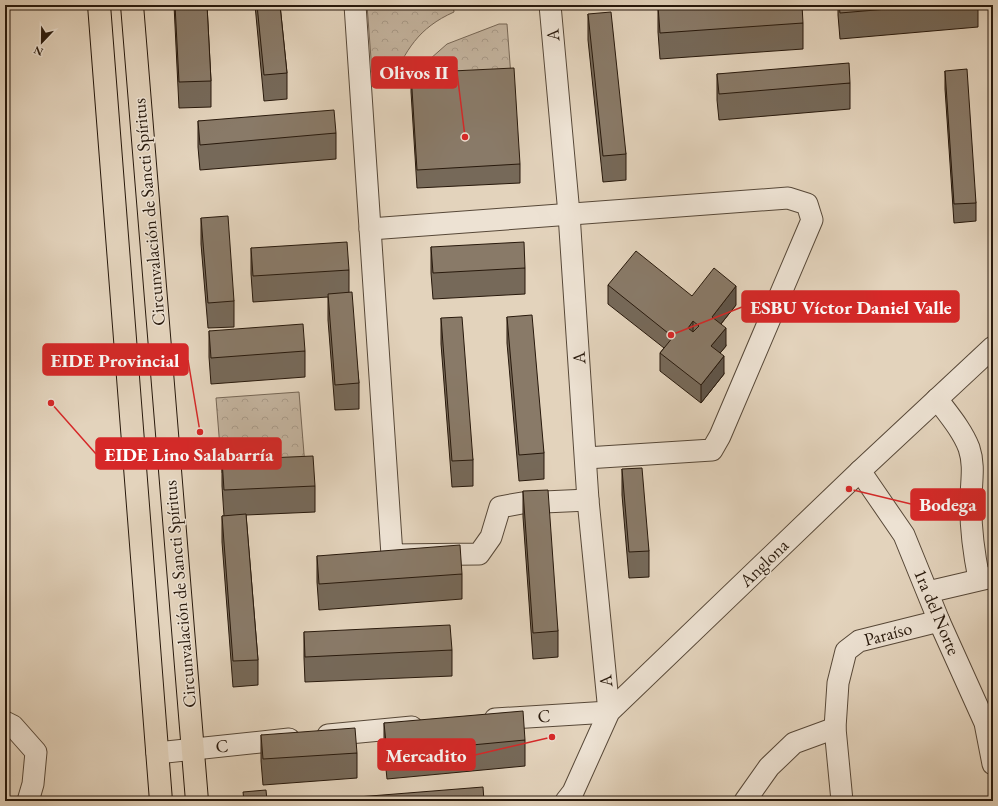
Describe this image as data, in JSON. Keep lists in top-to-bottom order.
{
  "streets": {
    "highway": ["Circunvalación de Sancti Spíritus"],
    "street": [
      "A",
      "Anglona",
      "1ra del Norte",
      "Paraíso",
      "C"
    ]
  },
  "crossings": [
    ["A", "Anglona"],
    ["A", "C"],
    ["Circunvalación de Sancti Spíritus", "C"],
    ["Anglona", "1ra del Norte"],
    ["Anglona", "C"],
    ["1ra del Norte", "Paraíso"]
  ],
  "places": [
    "Olivos II",
    "ESBU Víctor Daniel Valle",
    "EIDE Lino Salabarría",
    "EIDE Provincial",
    "Bodega",
    "Mercadito"
  ],
  "north": "bottom"
}
